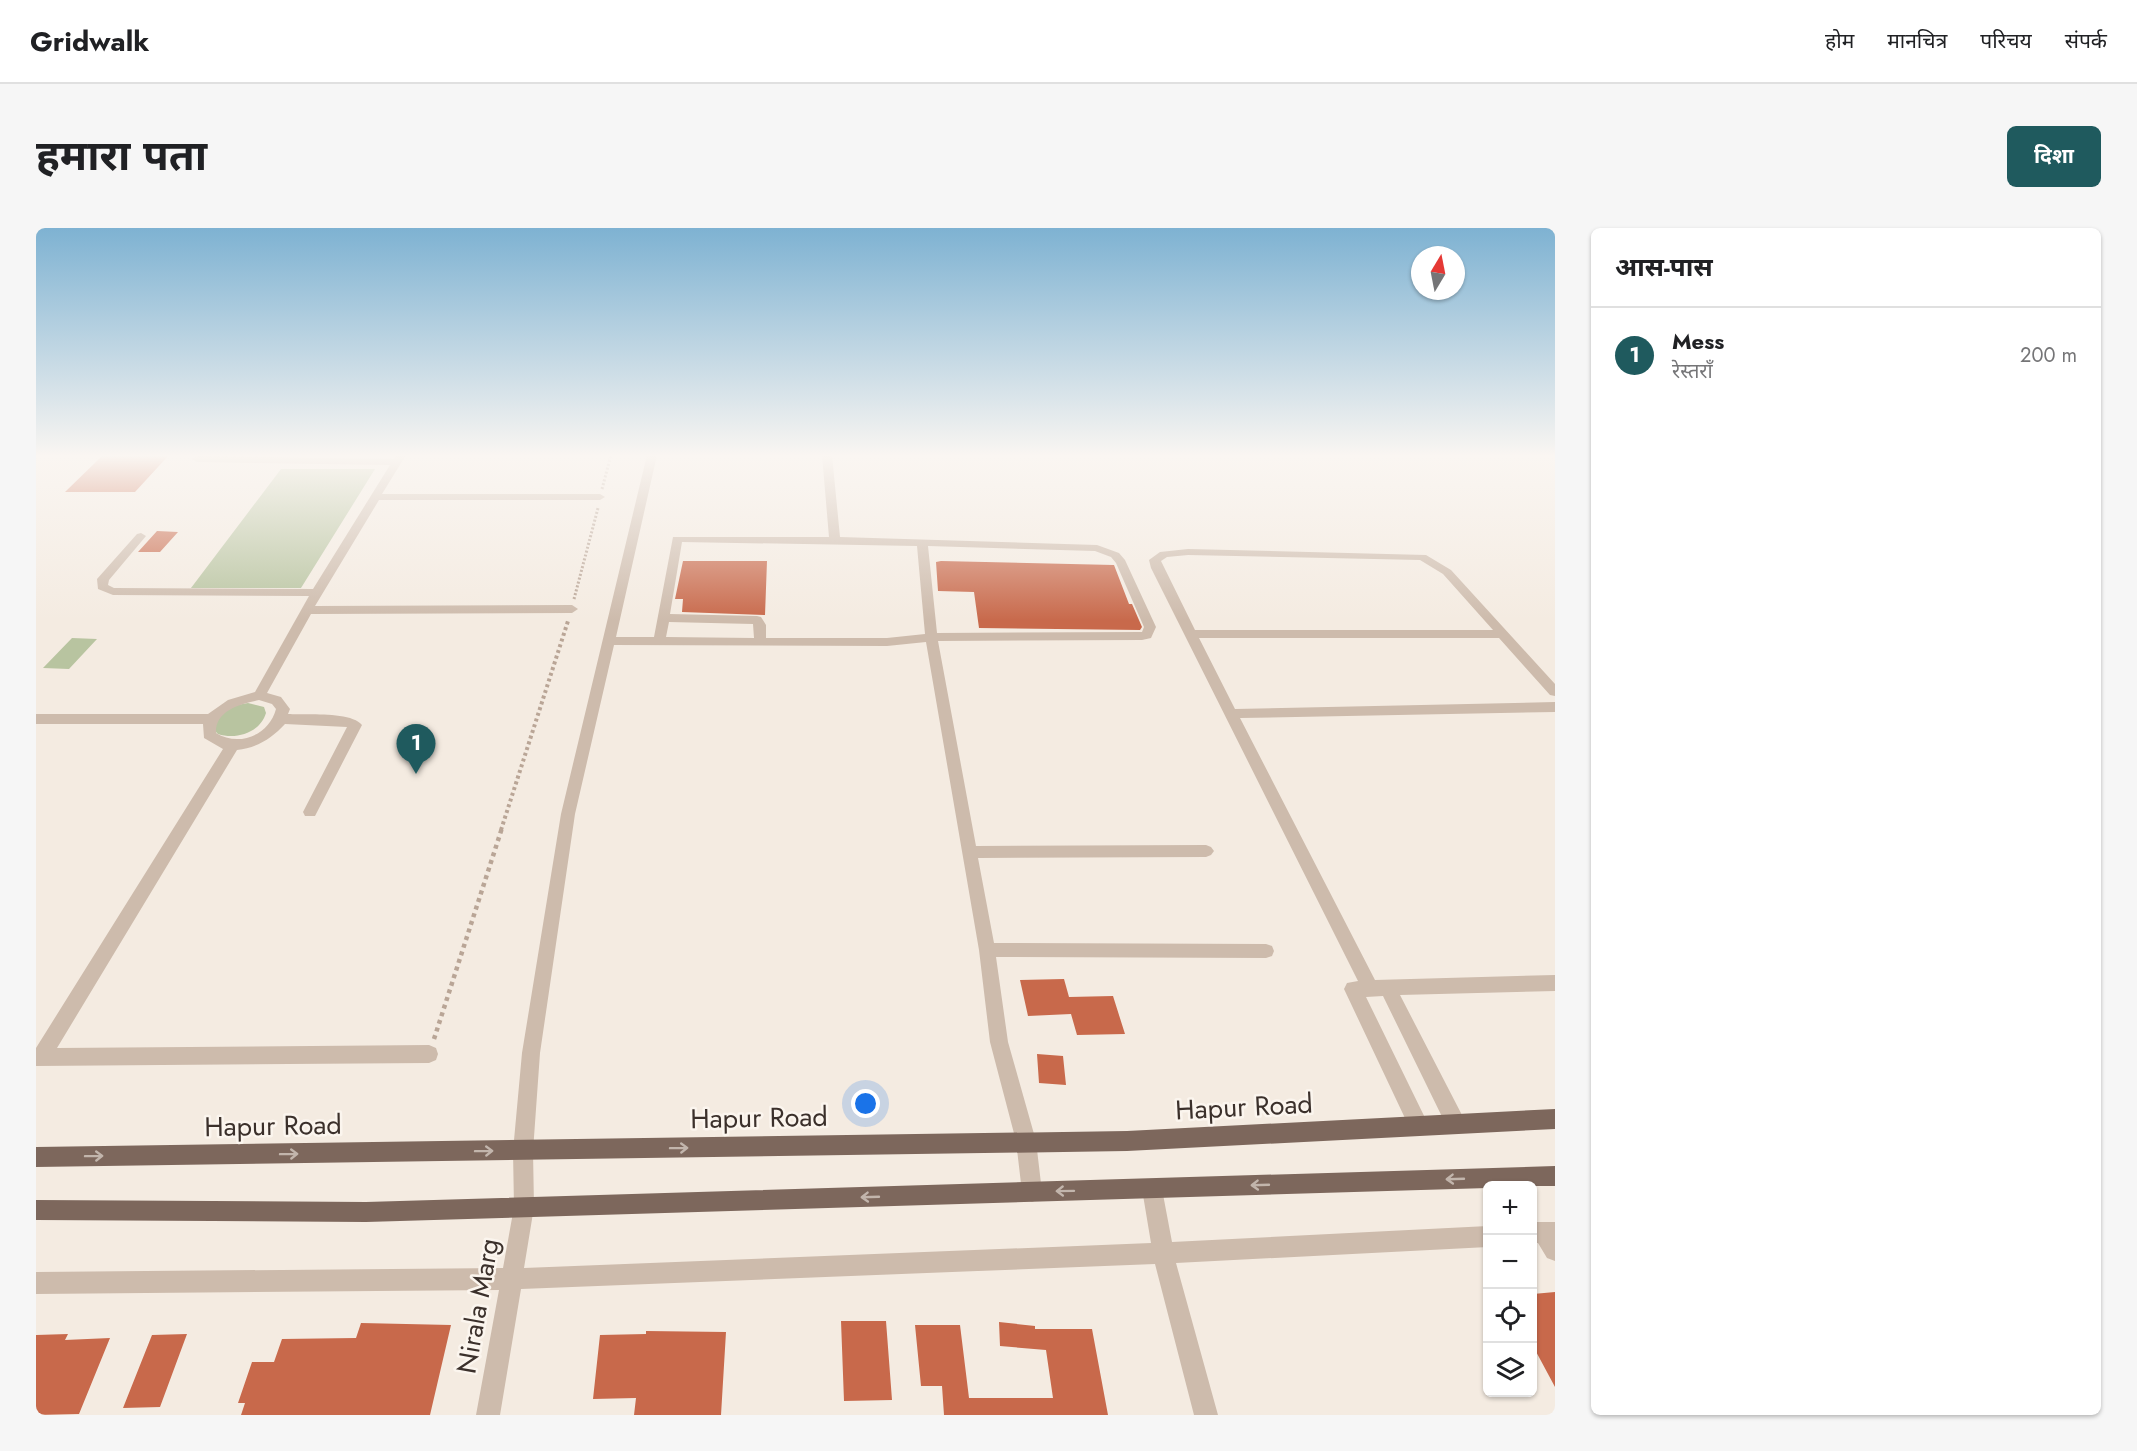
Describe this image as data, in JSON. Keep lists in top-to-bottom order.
{
  "streets": {
    "main road": ["Hapur Road"],
    "street": ["Nirala Marg"]
  },
  "crossings": [
    ["Hapur Road", "Nirala Marg"]
  ],
  "north": "top",
  "page": {
    "header": "Gridwalk",
    "nav": [
      "होम",
      "मानचित्र",
      "परिचय",
      "संपर्क"
    ],
    "title": "हमारा पता",
    "buttons": "दिशा",
    "heading": "आस-पास",
    "list": [
      {
        "mark": "1",
        "name": "Mess",
        "note": "रेस्तराँ",
        "value": "200 m"
      }
    ],
    "pins": "1",
    "map_buttons": ["+", "−"]
  }
}
